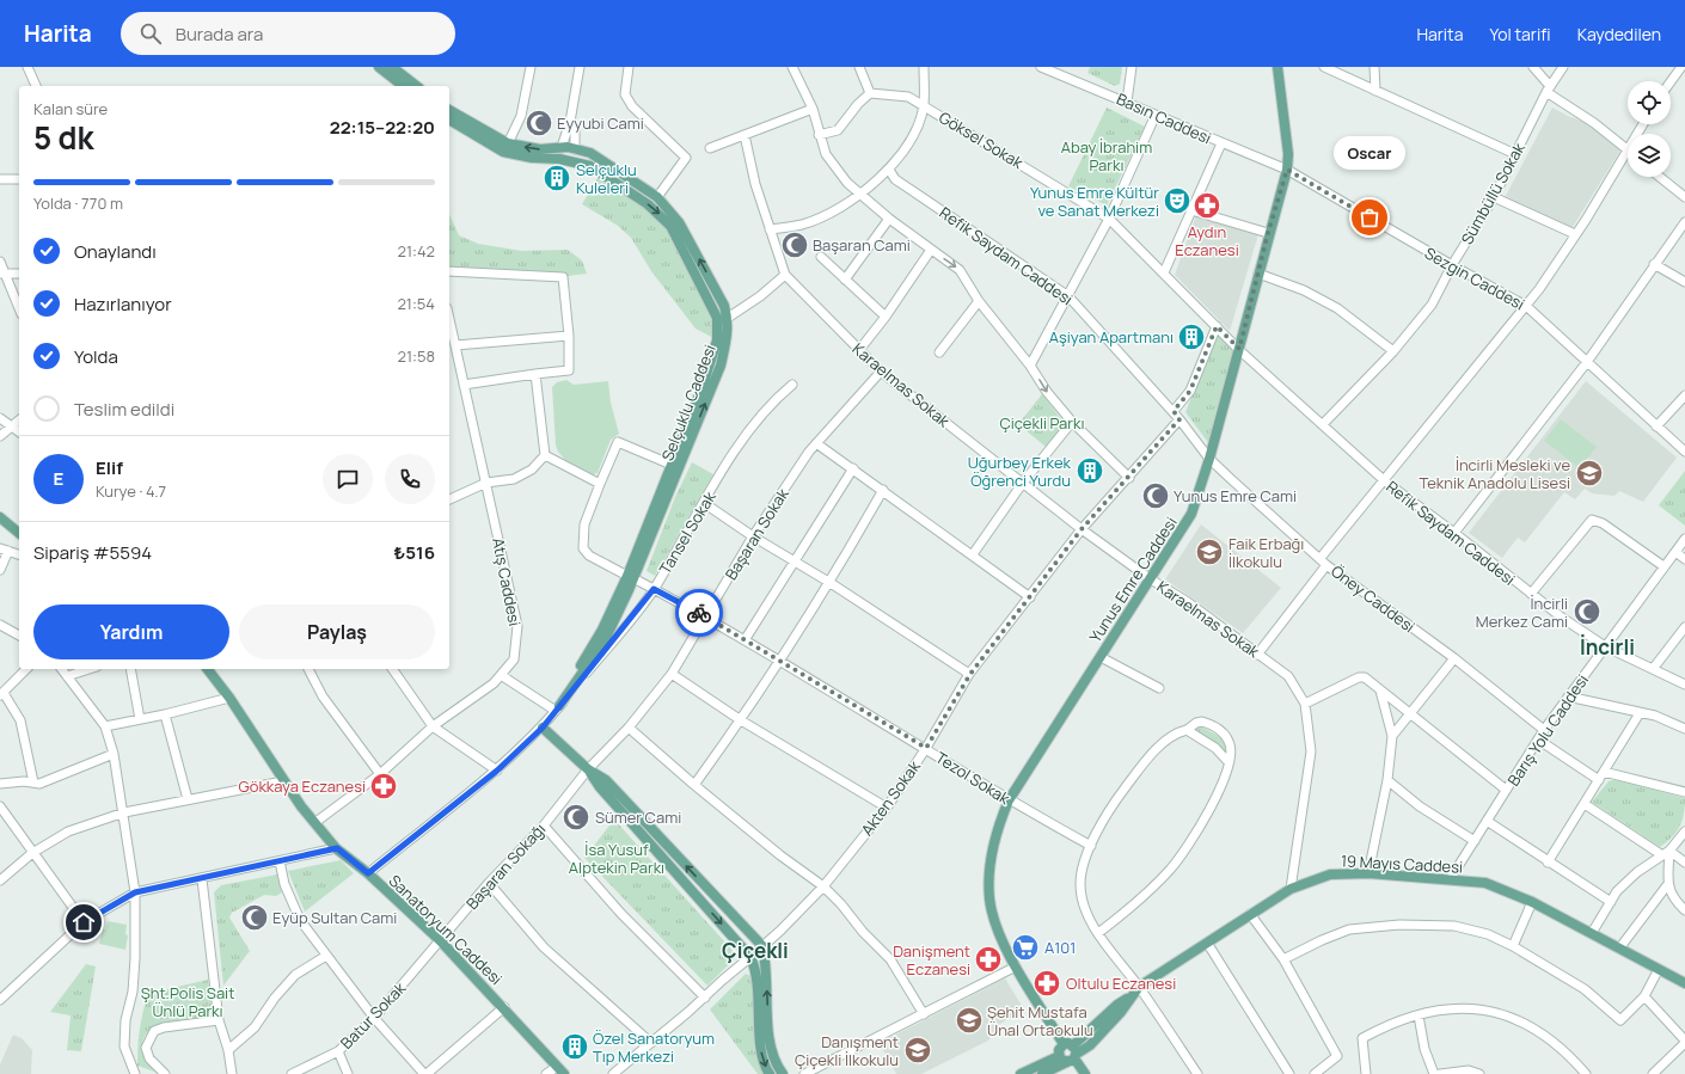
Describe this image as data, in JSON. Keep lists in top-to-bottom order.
{
  "streets": {
    "main road": [
      "Selçuklu Caddesi",
      "Yunus Emre Caddesi",
      "19 Mayıs Caddesi",
      "Sanatoryum Caddesi"
    ],
    "street": [
      "Basın Caddesi",
      "Göksel Sokak",
      "Sümbüllü Sokak",
      "Refik Saydam Caddesi",
      "Sezgin Caddesi",
      "Karaelmas Sokak",
      "Tansel Sokak",
      "Başaran Sokak",
      "Atış Caddesi",
      "Öney Caddesi",
      "Barış Yolu Caddesi",
      "Tezol Sokak",
      "Akten Sokak",
      "Başaran Sokağı",
      "Batur Sokak"
    ]
  },
  "crossings": [
    ["Basın Caddesi", "Sezgin Caddesi"],
    ["Basın Caddesi", "Yunus Emre Caddesi"],
    ["Göksel Sokak", "Refik Saydam Caddesi"],
    ["Göksel Sokak", "Yunus Emre Caddesi"],
    ["Sümbüllü Sokak", "Refik Saydam Caddesi"],
    ["Sümbüllü Sokak", "Sezgin Caddesi"],
    ["Refik Saydam Caddesi", "Yunus Emre Caddesi"],
    ["Refik Saydam Caddesi", "Öney Caddesi"],
    ["Refik Saydam Caddesi", "Barış Yolu Caddesi"],
    ["Refik Saydam Caddesi", "Akten Sokak"],
    ["Sezgin Caddesi", "Yunus Emre Caddesi"],
    ["Karaelmas Sokak", "Başaran Sokak"],
    ["Karaelmas Sokak", "Yunus Emre Caddesi"],
    ["Karaelmas Sokak", "Akten Sokak"],
    ["Karaelmas Sokak", "19 Mayıs Caddesi"],
    ["Selçuklu Caddesi", "Tansel Sokak"],
    ["Selçuklu Caddesi", "Tezol Sokak"],
    ["Tansel Sokak", "Tezol Sokak"],
    ["Tansel Sokak", "Sanatoryum Caddesi"],
    ["Başaran Sokak", "Tezol Sokak"],
    ["Başaran Sokak", "Başaran Sokağı"],
    ["Yunus Emre Caddesi", "Öney Caddesi"],
    ["Yunus Emre Caddesi", "Tezol Sokak"],
    ["Yunus Emre Caddesi", "19 Mayıs Caddesi"],
    ["Atış Caddesi", "Sanatoryum Caddesi"],
    ["Öney Caddesi", "Barış Yolu Caddesi"],
    ["Barış Yolu Caddesi", "19 Mayıs Caddesi"],
    ["Tezol Sokak", "Akten Sokak"],
    ["Başaran Sokağı", "Sanatoryum Caddesi"],
    ["Başaran Sokağı", "Batur Sokak"],
    ["Sanatoryum Caddesi", "Batur Sokak"]
  ],
  "districts": ["İncirli", "Çiçekli"],
  "parks": [
    "Abay İbrahim Parkı",
    "Çiçekli Parkı",
    "İsa Yusuf Alptekin Parkı",
    "Şht.Polis Sait Ünlü Parkı"
  ],
  "places": {
    "mosque": [
      "Eyyubi Cami",
      "Başaran Cami",
      "Yunus Emre Cami",
      "İncirli Merkez Cami",
      "Sümer Cami",
      "Eyüp Sultan Cami"
    ],
    "building": [
      "Selçuklu Kuleleri",
      "Aşiyan Apartmanı",
      "Uğurbey Erkek Öğrenci Yurdu",
      "Özel Sanatoryum Tıp Merkezi"
    ],
    "theatre": ["Yunus Emre Kültür ve Sanat Merkezi"],
    "pharmacy": [
      "Aydın Eczanesi",
      "Gökkaya Eczanesi",
      "Danişment Eczanesi",
      "Oltulu Eczanesi"
    ],
    "other": ["Oscar"],
    "school or university": [
      "İncirli Mesleki ve Teknik Anadolu Lisesi",
      "Faik Erbağı İlkokulu",
      "Şehit Mustafa Ünal Ortaokulu",
      "Danışment Çiçekli İlkokulu"
    ],
    "supermarket": ["A101"]
  },
  "page": {
    "header": "Harita",
    "search": "Burada ara",
    "nav": ["Harita", "Yol tarifi", "Kaydedilen"],
    "heading": ["5 dk", "Kalan süre", "22:15–22:20"],
    "panel": [
      "Elif",
      "Kurye · 4.7",
      "Sipariş #5594",
      "₺516"
    ],
    "bubble": "Oscar",
    "bar": "Yolda · 770 m",
    "list": [
      ["Onaylandı", "21:42"],
      ["Hazırlanıyor", "21:54"],
      ["Yolda", "21:58"],
      "Teslim edildi"
    ],
    "round": "E",
    "buttons": ["Yardım", "Paylaş"]
  }
}
